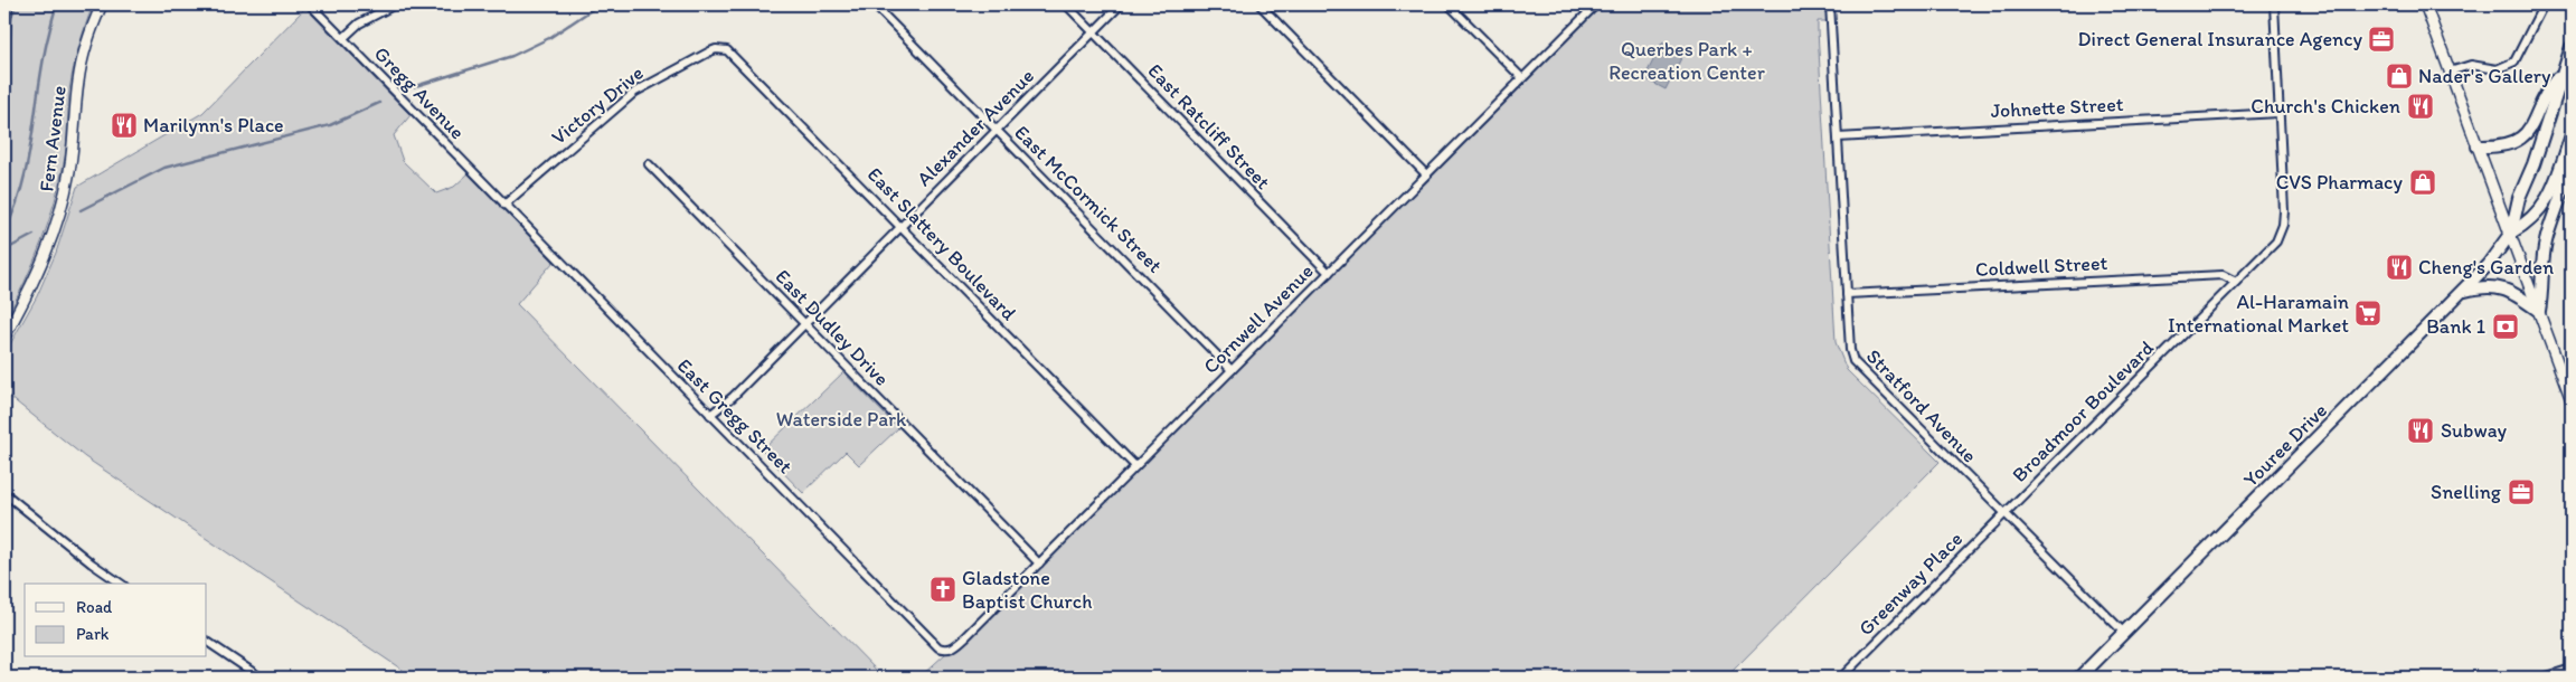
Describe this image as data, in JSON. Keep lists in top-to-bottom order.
{
  "streets": {
    "main road": ["Fern Avenue", "Youree Drive"],
    "street": [
      "Gregg Avenue",
      "Victory Drive",
      "Johnette Street",
      "East Ratcliff Street",
      "Alexander Avenue",
      "East McCormick Street",
      "East Slattery Boulevard",
      "Coldwell Street",
      "Cornwell Avenue",
      "East Dudley Drive",
      "Stratford Avenue",
      "Broadmoor Boulevard",
      "East Gregg Street",
      "Greenway Place"
    ]
  },
  "crossings": [
    ["Gregg Avenue", "Victory Drive"],
    ["Gregg Avenue", "East Gregg Street"],
    ["Victory Drive", "East Slattery Boulevard"],
    ["Victory Drive", "East Gregg Street"],
    ["Johnette Street", "Stratford Avenue"],
    ["Johnette Street", "Broadmoor Boulevard"],
    ["East Ratcliff Street", "Alexander Avenue"],
    ["East Ratcliff Street", "Cornwell Avenue"],
    ["Alexander Avenue", "East McCormick Street"],
    ["Alexander Avenue", "East Slattery Boulevard"],
    ["Alexander Avenue", "East Dudley Drive"],
    ["Alexander Avenue", "East Gregg Street"],
    ["East McCormick Street", "Cornwell Avenue"],
    ["East Slattery Boulevard", "Cornwell Avenue"],
    ["Coldwell Street", "Stratford Avenue"],
    ["Coldwell Street", "Broadmoor Boulevard"],
    ["Cornwell Avenue", "East Dudley Drive"],
    ["Cornwell Avenue", "East Gregg Street"],
    ["Stratford Avenue", "Broadmoor Boulevard"],
    ["Stratford Avenue", "Youree Drive"],
    ["Stratford Avenue", "Greenway Place"],
    ["Broadmoor Boulevard", "Greenway Place"]
  ],
  "parks": ["Querbes Park + Recreation Center", "Waterside Park"],
  "places": {
    "office": ["Direct General Insurance Agency", "Snelling"],
    "shop": ["Nader's Gallery", "CVS Pharmacy"],
    "restaurant": [
      "Church's Chicken",
      "Marilynn's Place",
      "Cheng's Garden",
      "Subway"
    ],
    "supermarket": ["Al-Haramain International Market"],
    "bank": ["Bank 1"],
    "church": ["Gladstone Baptist Church"]
  },
  "legend": ["Road", "Park"]
}
